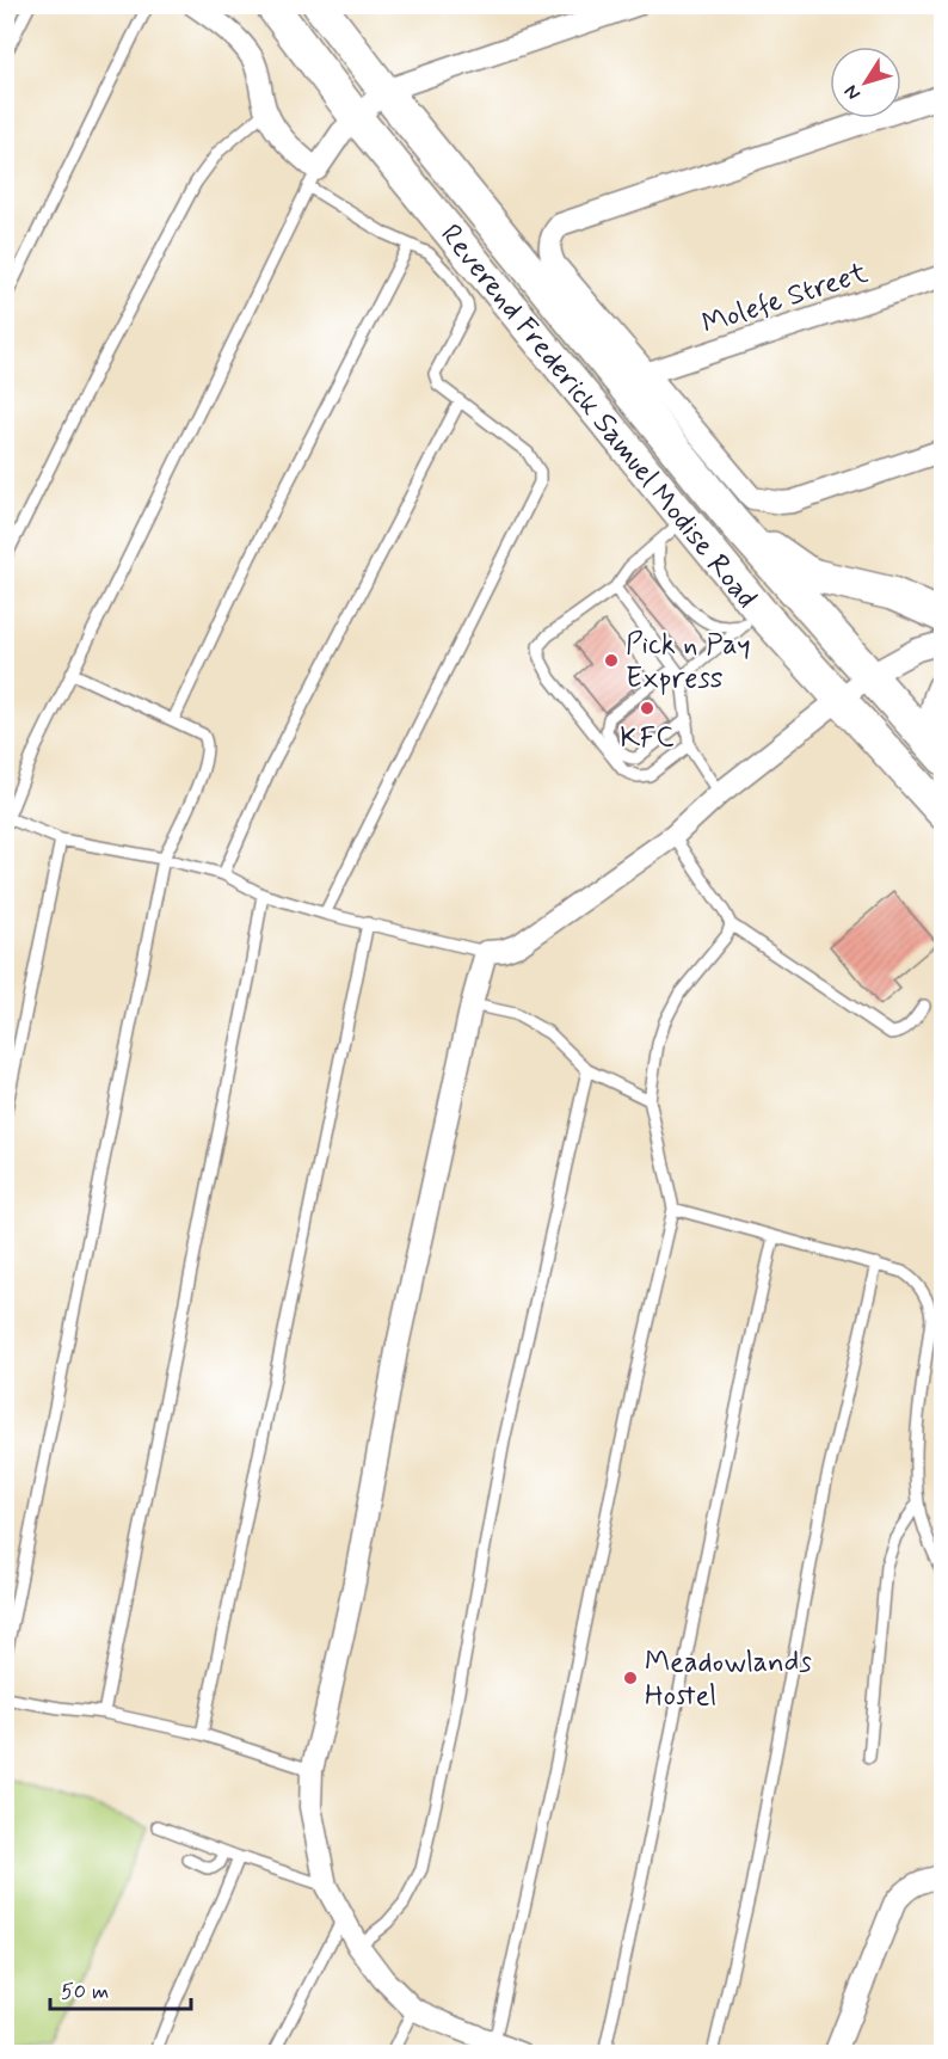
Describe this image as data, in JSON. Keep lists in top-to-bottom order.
{
  "streets": {
    "main road": ["Reverend Frederick Samuel Modise Road"],
    "street": ["Molefe Street"]
  },
  "places": ["Pick n Pay Express", "KFC", "Meadowlands Hostel"],
  "scale_bar": "50 m",
  "north": "bottom left"
}
